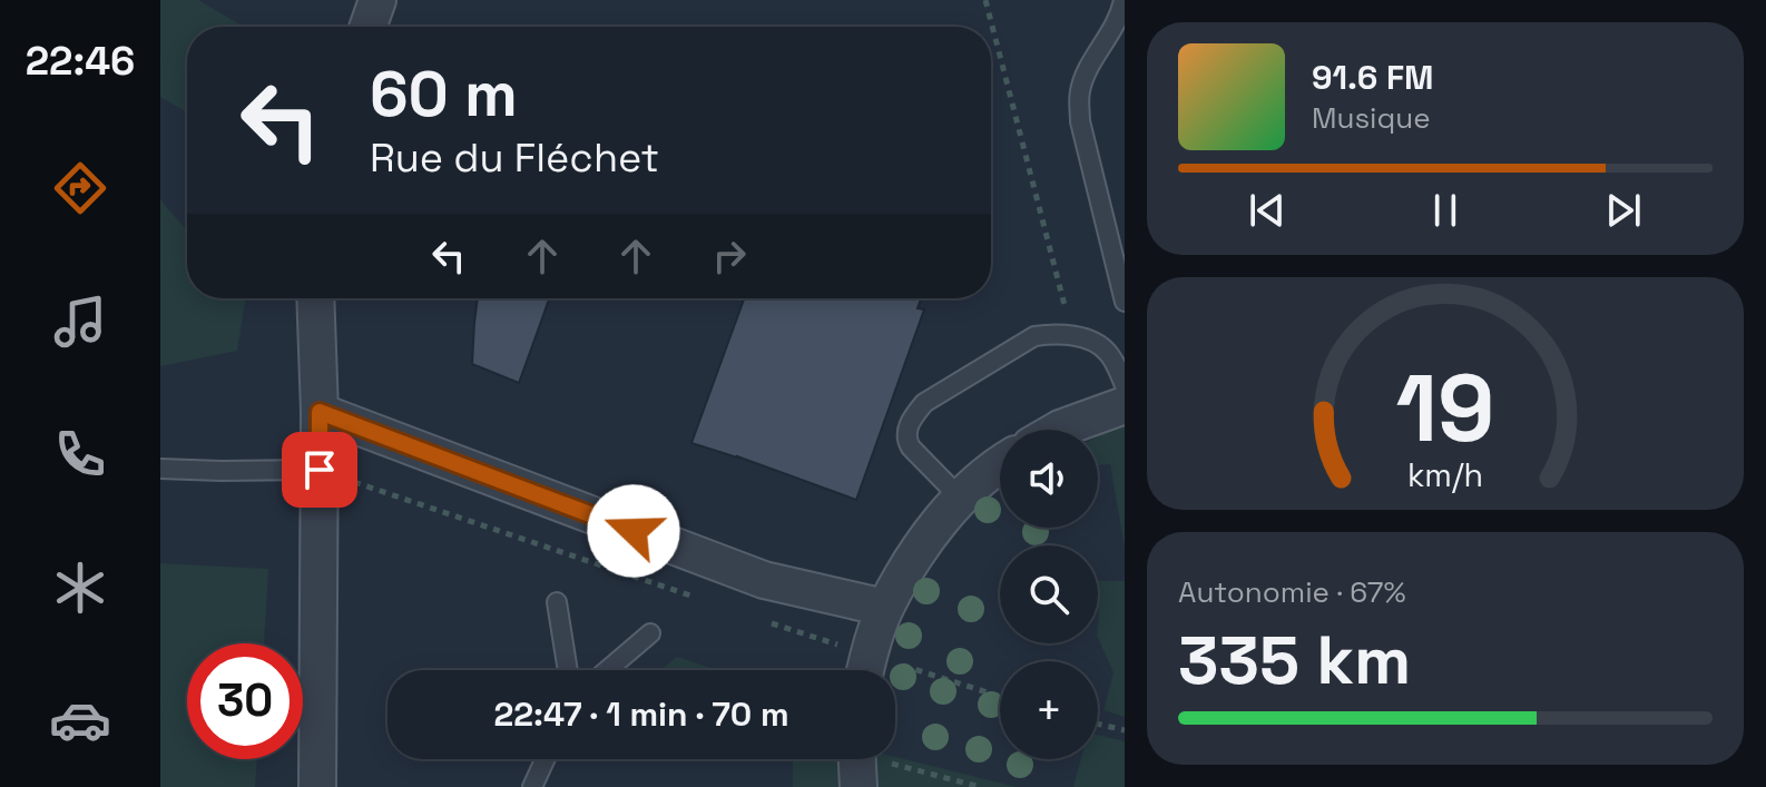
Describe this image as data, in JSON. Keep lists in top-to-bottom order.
{
  "page": {
    "tabs": "22:46",
    "turn": ["60 m", "Rue du Fléchet"],
    "song": ["91.6 FM", "Musique"],
    "map_buttons": "+",
    "tile": ["Autonomie · 67%", "335 km"],
    "limit": "30",
    "trip": "22:47 · 1 min · 70 m",
    "gauge": ["19", "km/h"]
  }
}
